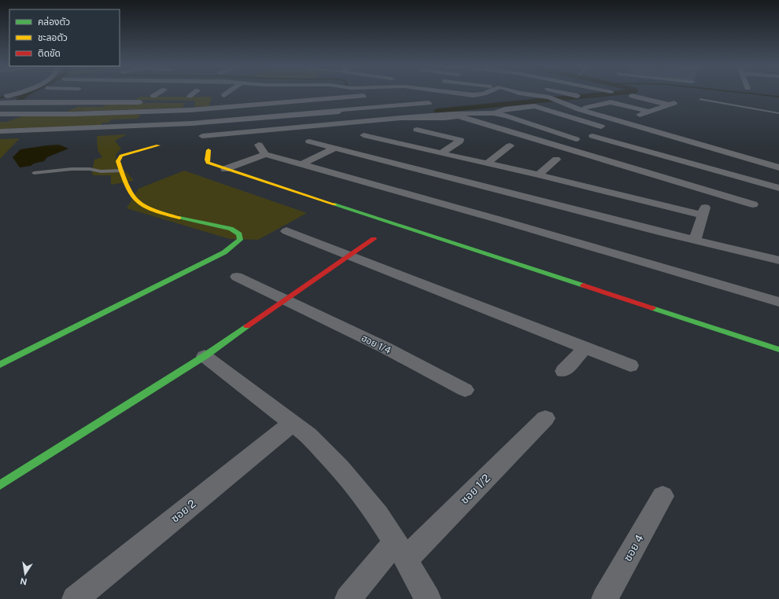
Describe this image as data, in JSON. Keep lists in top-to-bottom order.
{
  "streets": {
    "street": [
      "ฮอย 1/4",
      "ซอย 1/2",
      "ซอย 2",
      "ซอย 4"
    ]
  },
  "legend": ["คล่องตัว", "ชะลอตัว", "ติดขัด"],
  "north": "bottom"
}
